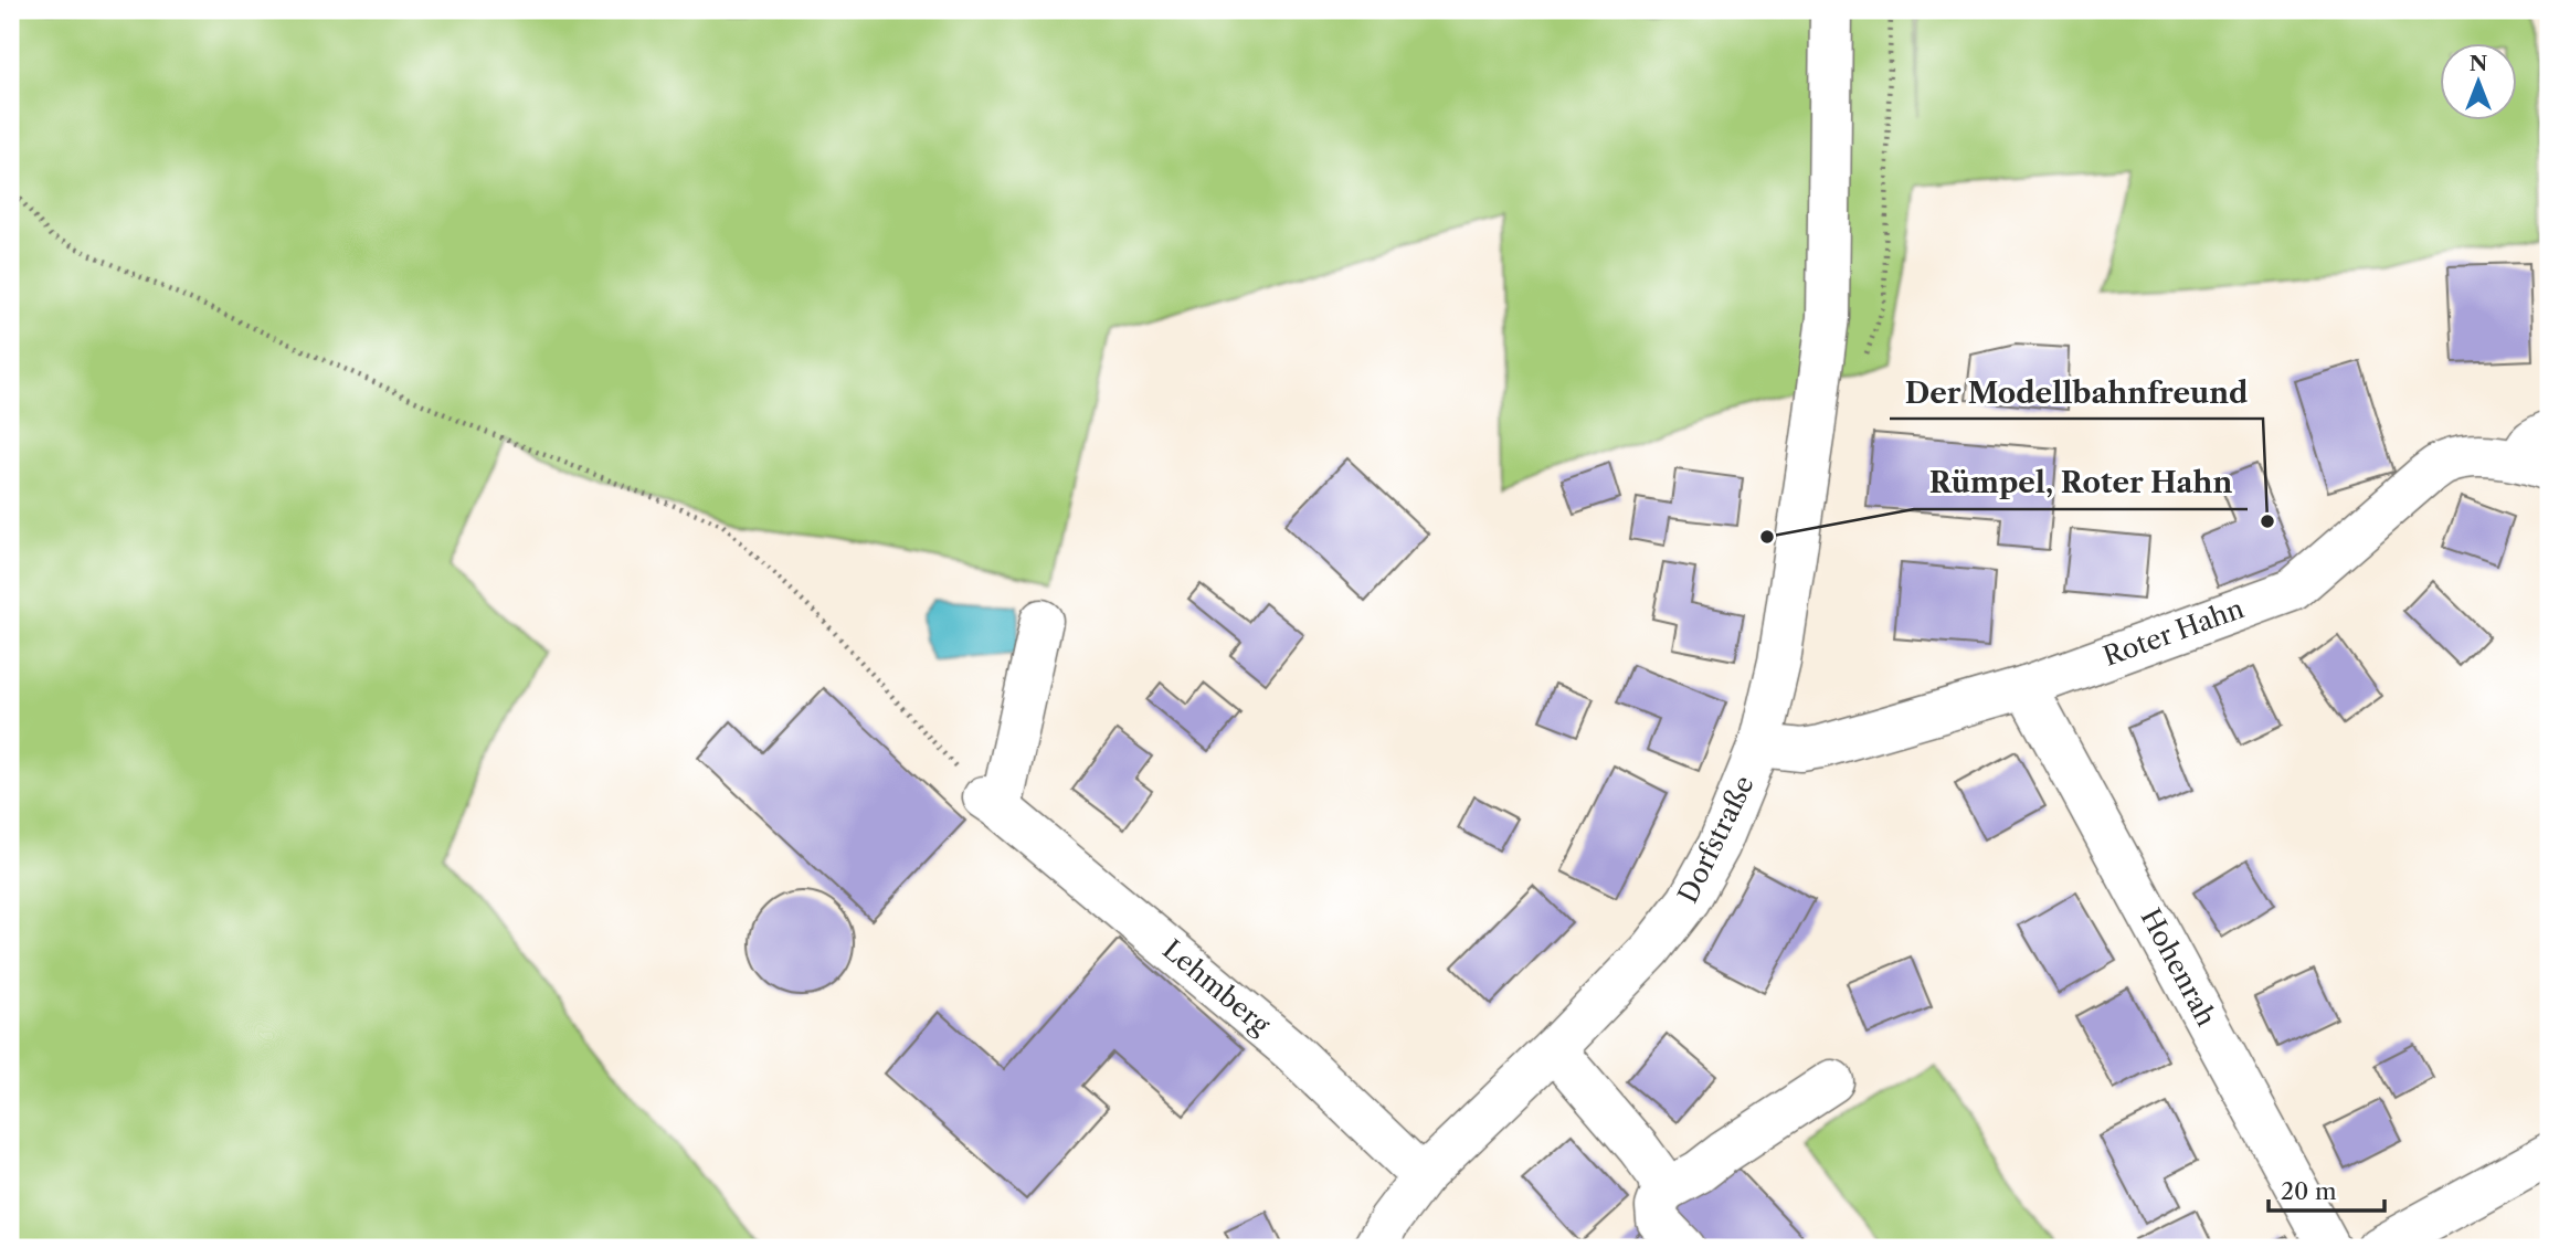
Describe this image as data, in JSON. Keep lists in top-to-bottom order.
{
  "streets": {
    "street": [
      "Roter Hahn",
      "Dorfstraße",
      "Hohenrah",
      "Lehmberg"
    ]
  },
  "crossings": [
    ["Roter Hahn", "Dorfstraße"],
    ["Roter Hahn", "Hohenrah"],
    ["Dorfstraße", "Lehmberg"]
  ],
  "places": ["Der Modellbahnfreund", "Rümpel, Roter Hahn"],
  "scale_bar": "20 m",
  "north": "top"
}
